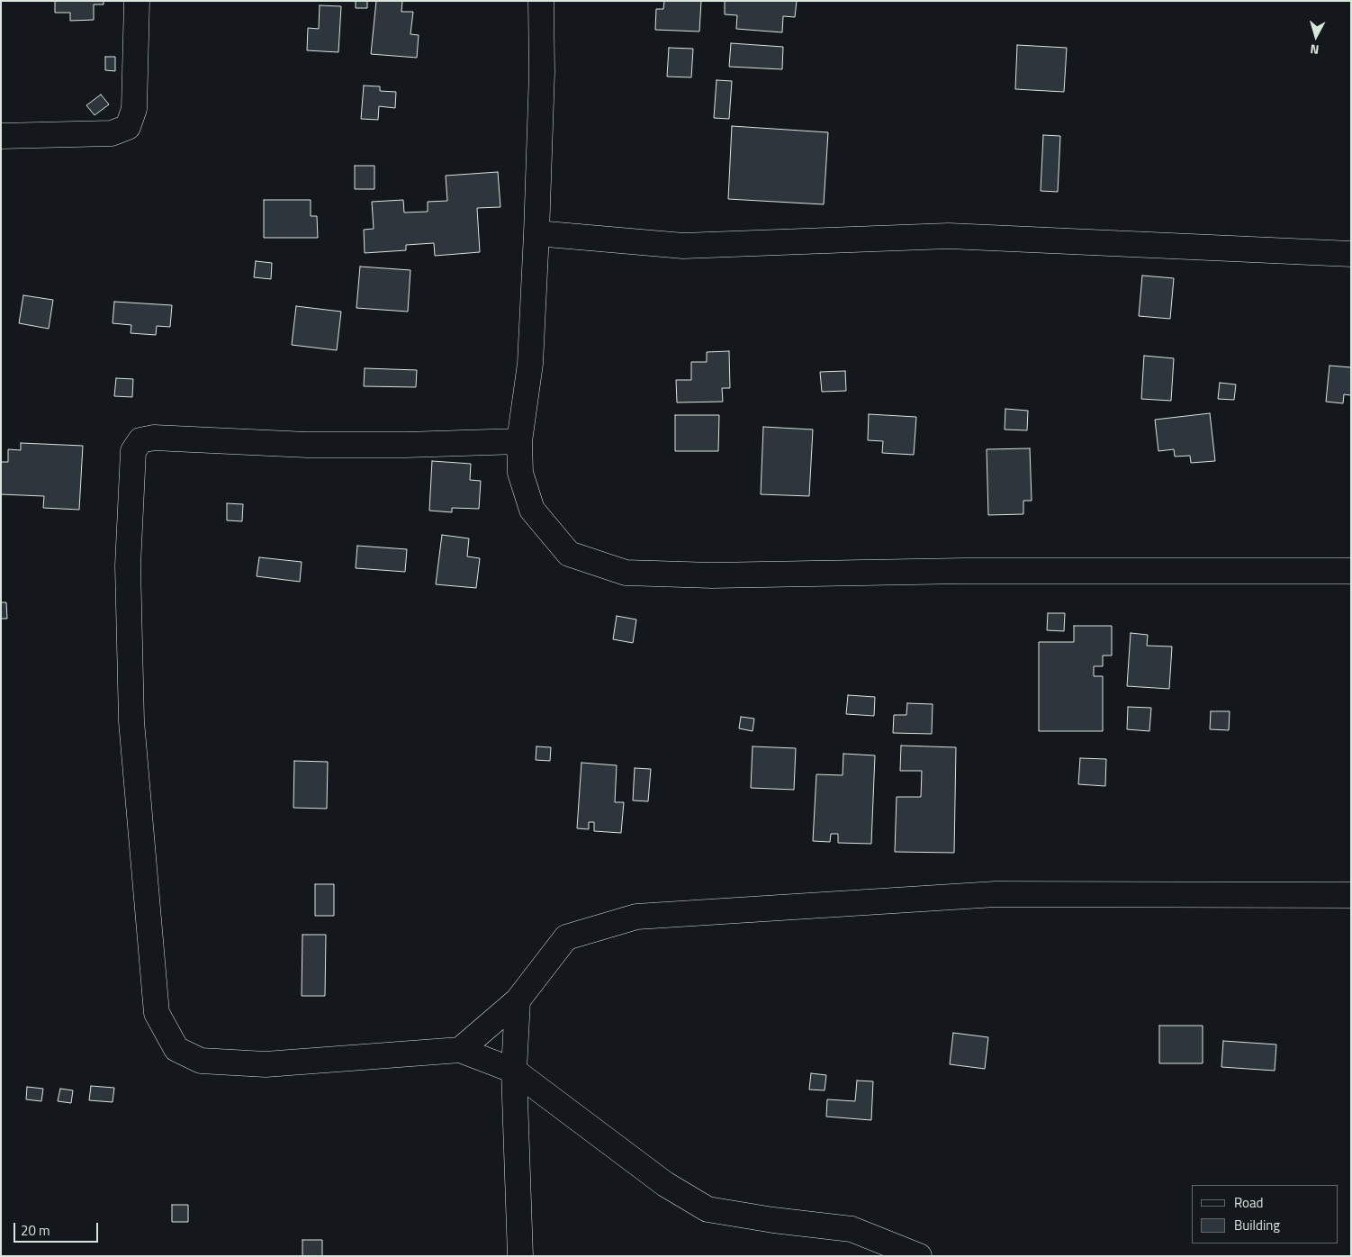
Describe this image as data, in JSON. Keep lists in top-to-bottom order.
{
  "legend": ["Road", "Building"],
  "scale_bar": "20 m",
  "north": "bottom"
}
